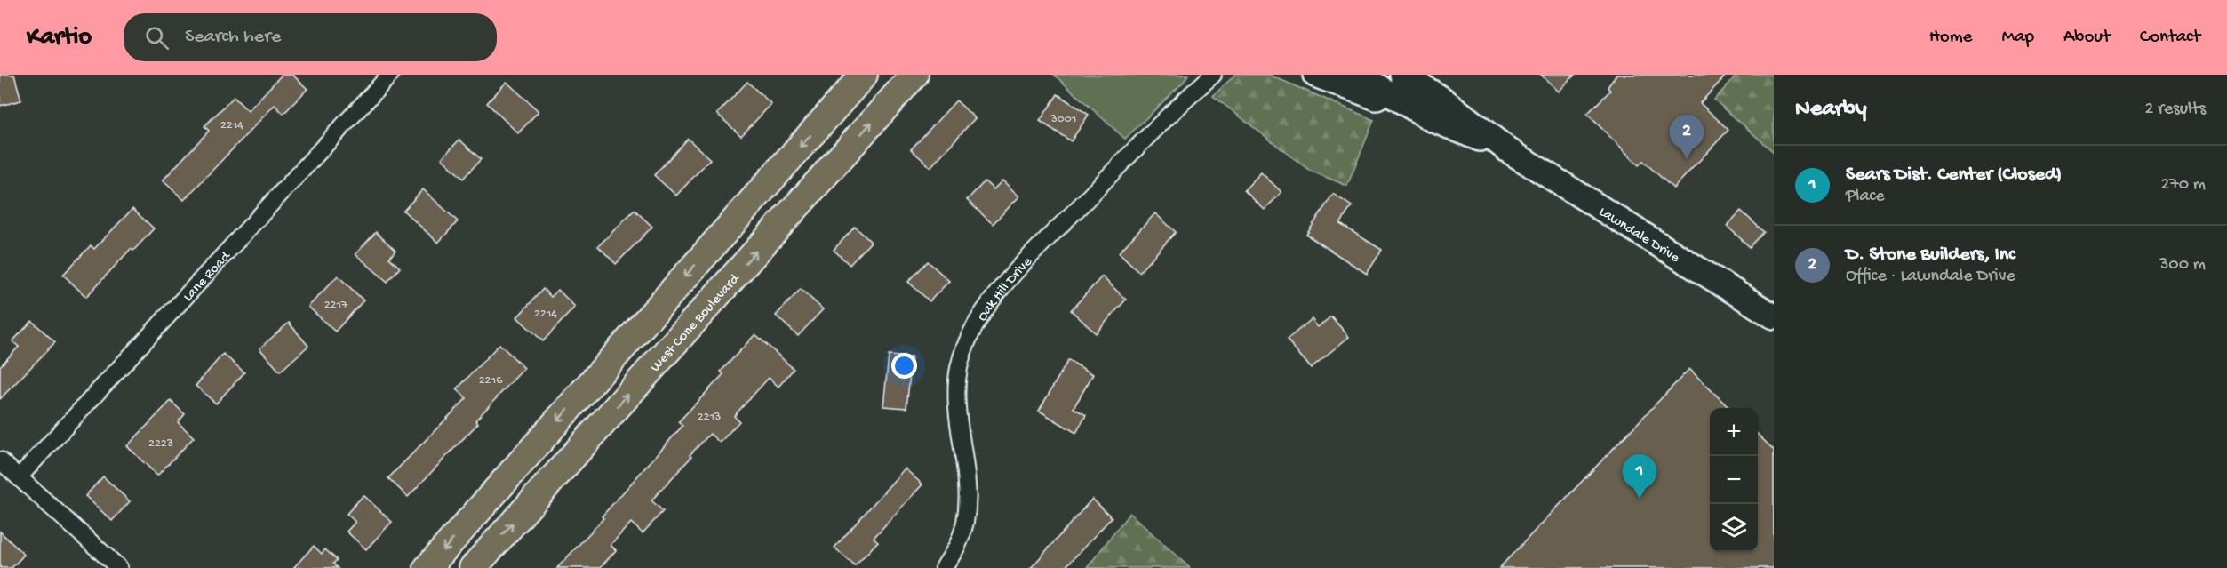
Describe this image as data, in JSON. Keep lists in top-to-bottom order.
{
  "streets": {
    "main road": ["Lawndale Drive", "West Cone Boulevard"],
    "street": ["Lane Road", "Oak Hill Drive"]
  },
  "house_numbers": [
    "3001",
    "2214",
    "2217",
    "2214",
    "2216",
    "2213",
    "2223"
  ],
  "page": {
    "header": "Kartio",
    "search": "Search here",
    "nav": [
      "Home",
      "Map",
      "About",
      "Contact"
    ],
    "heading": ["Nearby", "2 results"],
    "pins": ["2", "1"],
    "list": [
      {
        "mark": "1",
        "name": "Sears Dist. Center (Closed)",
        "note": "Place",
        "value": "270 m"
      },
      {
        "mark": "2",
        "name": "D. Stone Builders, Inc",
        "note": "Office · Lawndale Drive",
        "value": "300 m"
      }
    ],
    "map_buttons": ["+", "−"]
  }
}
